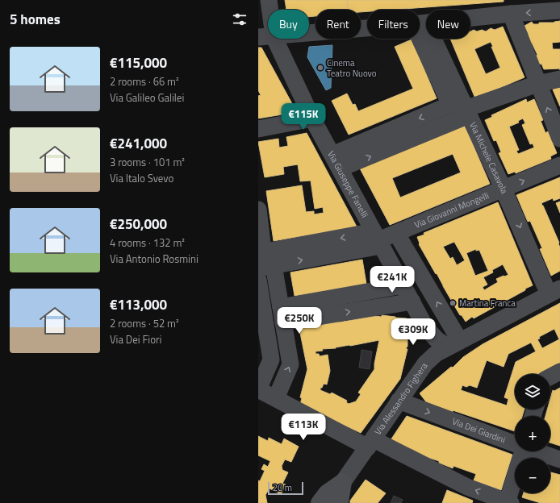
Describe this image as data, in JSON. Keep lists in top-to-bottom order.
{
  "streets": {
    "street": [
      "Via Michele Casavola",
      "Via Giuseppe Fanelli",
      "Via Giovanni Mongelli",
      "Via Alessandro Fighera",
      "Via Dei Giardini"
    ]
  },
  "crossings": [
    ["Via Michele Casavola", "Via Giovanni Mongelli"],
    ["Via Michele Casavola", "Via Alessandro Fighera"],
    ["Via Giuseppe Fanelli", "Via Giovanni Mongelli"],
    ["Via Alessandro Fighera", "Via Dei Giardini"]
  ],
  "places": ["Cinema Teatro Nuovo", "Martina Franca"],
  "scale_bar": "20 m",
  "page": {
    "heading": "5 homes",
    "chip": [
      "Buy",
      "Rent",
      "Filters",
      "New"
    ],
    "list": [
      {
        "name": "€115,000",
        "note": "2 rooms · 66 m² · Via Galileo Galilei"
      },
      {
        "name": "€241,000",
        "note": "3 rooms · 101 m² · Via Italo Svevo"
      },
      {
        "name": "€250,000",
        "note": "4 rooms · 132 m² · Via Antonio Rosmini"
      },
      {
        "name": "€113,000",
        "note": "2 rooms · 52 m² · Via Dei Fiori"
      }
    ],
    "price": [
      "€115K",
      "€241K",
      "€250K",
      "€309K",
      "€113K"
    ],
    "map_buttons": ["+", "−"],
    "scale": "20 m"
  }
}
